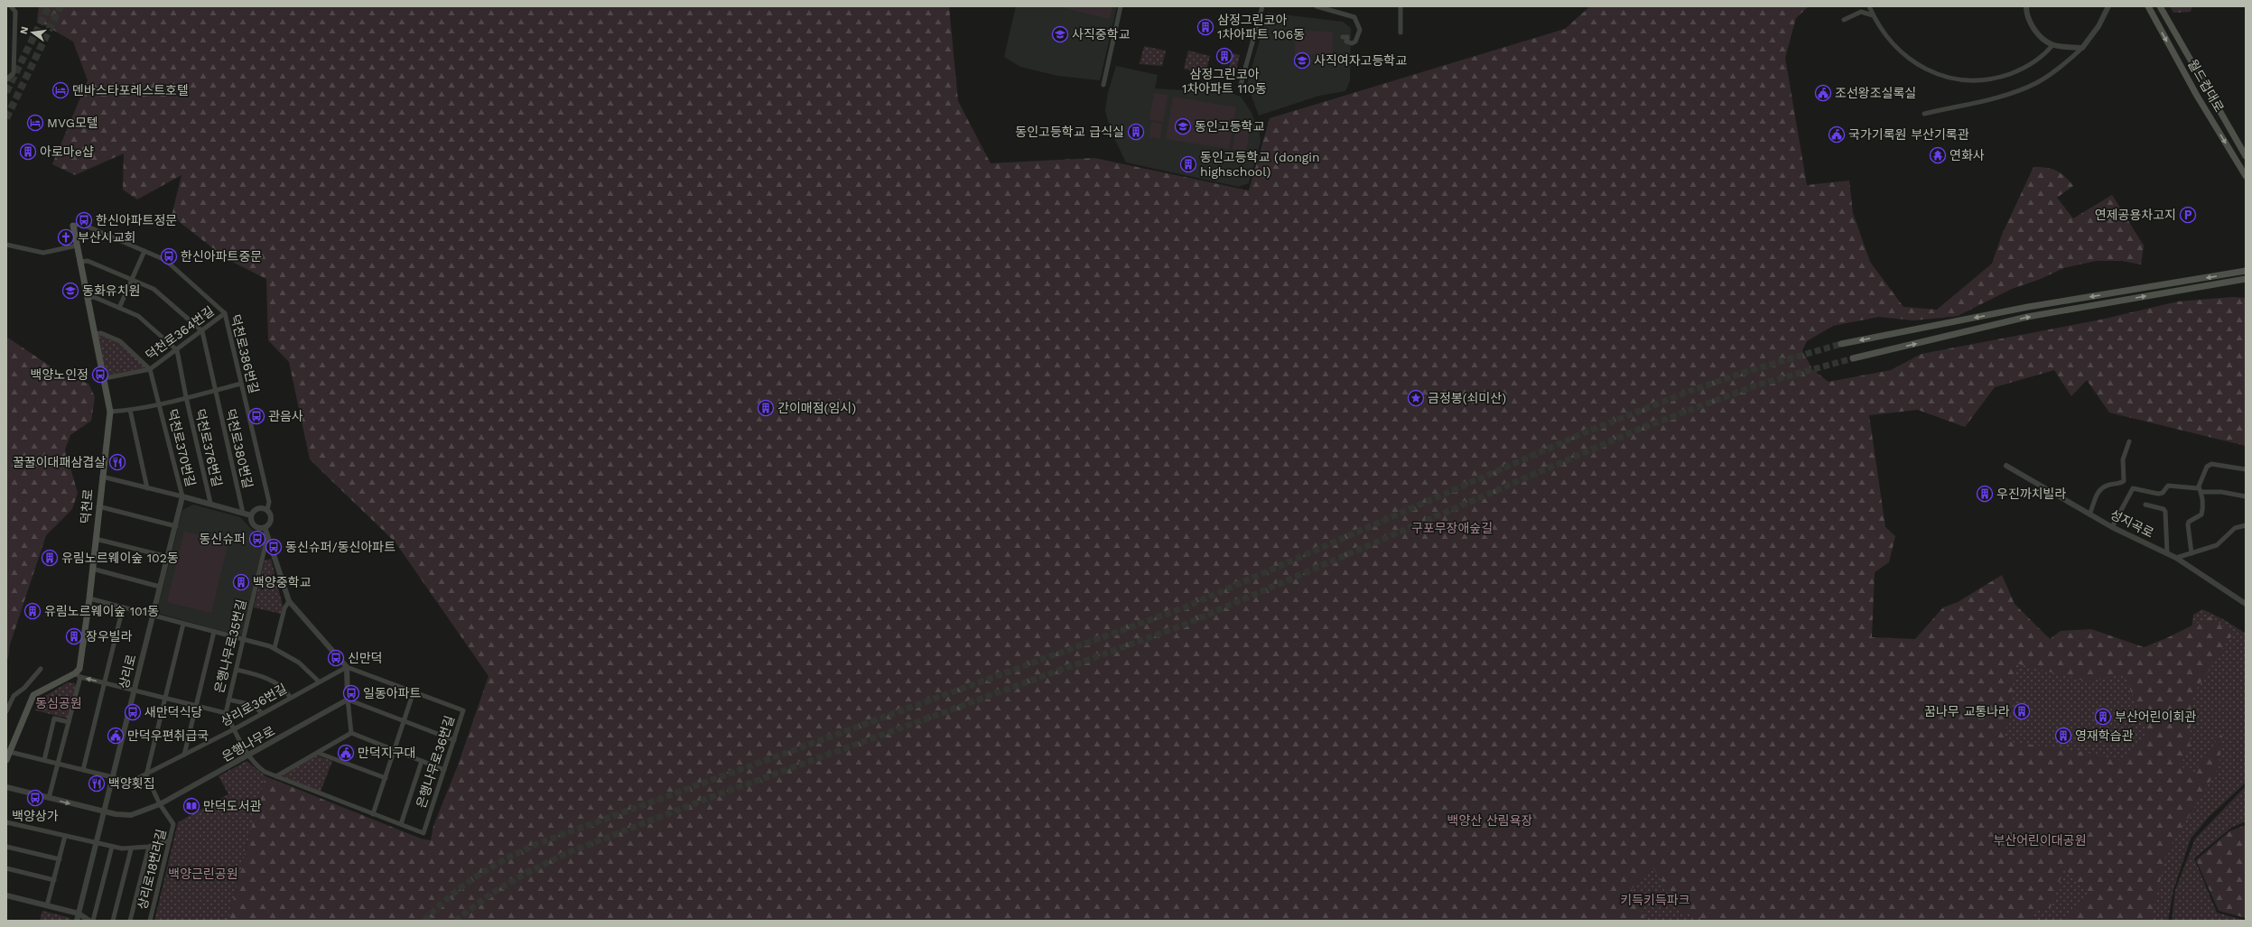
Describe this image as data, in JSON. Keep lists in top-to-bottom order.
{
  "streets": {
    "main road": ["월드컵대로", "덕천로"],
    "street": [
      "덕천로364번길",
      "덕천로386번길",
      "덕천로370번길",
      "덕천로376번길",
      "덕천로380번길",
      "성지곡로",
      "은행나무로35번길",
      "상리로",
      "상리로36번길",
      "은행나무로",
      "은행나무로36번길",
      "상리로18번라길"
    ]
  },
  "crossings": [
    ["덕천로364번길", "덕천로386번길"],
    ["덕천로364번길", "덕천로370번길"],
    ["덕천로364번길", "덕천로376번길"],
    ["덕천로364번길", "덕천로380번길"],
    ["덕천로364번길", "덕천로"],
    ["덕천로386번길", "덕천로"],
    ["덕천로370번길", "덕천로376번길"],
    ["덕천로370번길", "상리로"],
    ["덕천로376번길", "덕천로380번길"],
    ["은행나무로35번길", "상리로36번길"],
    ["은행나무로35번길", "은행나무로"],
    ["은행나무로35번길", "은행나무로36번길"],
    ["상리로", "상리로36번길"],
    ["상리로", "은행나무로"],
    ["상리로36번길", "은행나무로36번길"],
    ["상리로36번길", "상리로18번라길"],
    ["은행나무로", "은행나무로36번길"],
    ["은행나무로", "상리로18번라길"]
  ],
  "parks": [
    "구포무장애숲길",
    "동심공원",
    "백양산 산림욕장",
    "부산어린이대공원",
    "백양근린공원",
    "키득키득파크"
  ],
  "places": {
    "building": [
      "삼정그린코아 1차아파트 106동",
      "삼정그린코아 1차아파트 110동",
      "동인고등학교 급식실",
      "아로마e샵",
      "동인고등학교 (dongin highschool)",
      "간이매점(임시)",
      "우진까치빌라",
      "유림노르웨이숲 102동",
      "백양중학교",
      "유림노르웨이숲 101동",
      "장우빌라",
      "꿈나무 교통나라",
      "부산어린이회관",
      "영재학습관"
    ],
    "school or university": [
      "사직중학교",
      "사직여자고등학교",
      "동인고등학교",
      "동화유치원"
    ],
    "hotel": ["덴바스타포레스트호텔", "MVG모텔"],
    "public building": [
      "조선왕조실록실",
      "국가기록원 부산기록관",
      "만덕우편취급국",
      "만덕지구대"
    ],
    "temple": ["연화사"],
    "parking": ["연제공용차고지"],
    "bus stop": [
      "한신아파트정문",
      "한신아파트중문",
      "백양노인정",
      "관음사",
      "동신슈퍼",
      "동신슈퍼/동신아파트",
      "신만덕",
      "일동아파트",
      "새만덕식당",
      "백양상가"
    ],
    "church": ["부산시교회"],
    "place": ["금정봉(쇠미산)"],
    "restaurant": ["꿀꿀이대패삼겹살", "백양횟집"],
    "library": ["만덕도서관"]
  },
  "north": "left"
}
